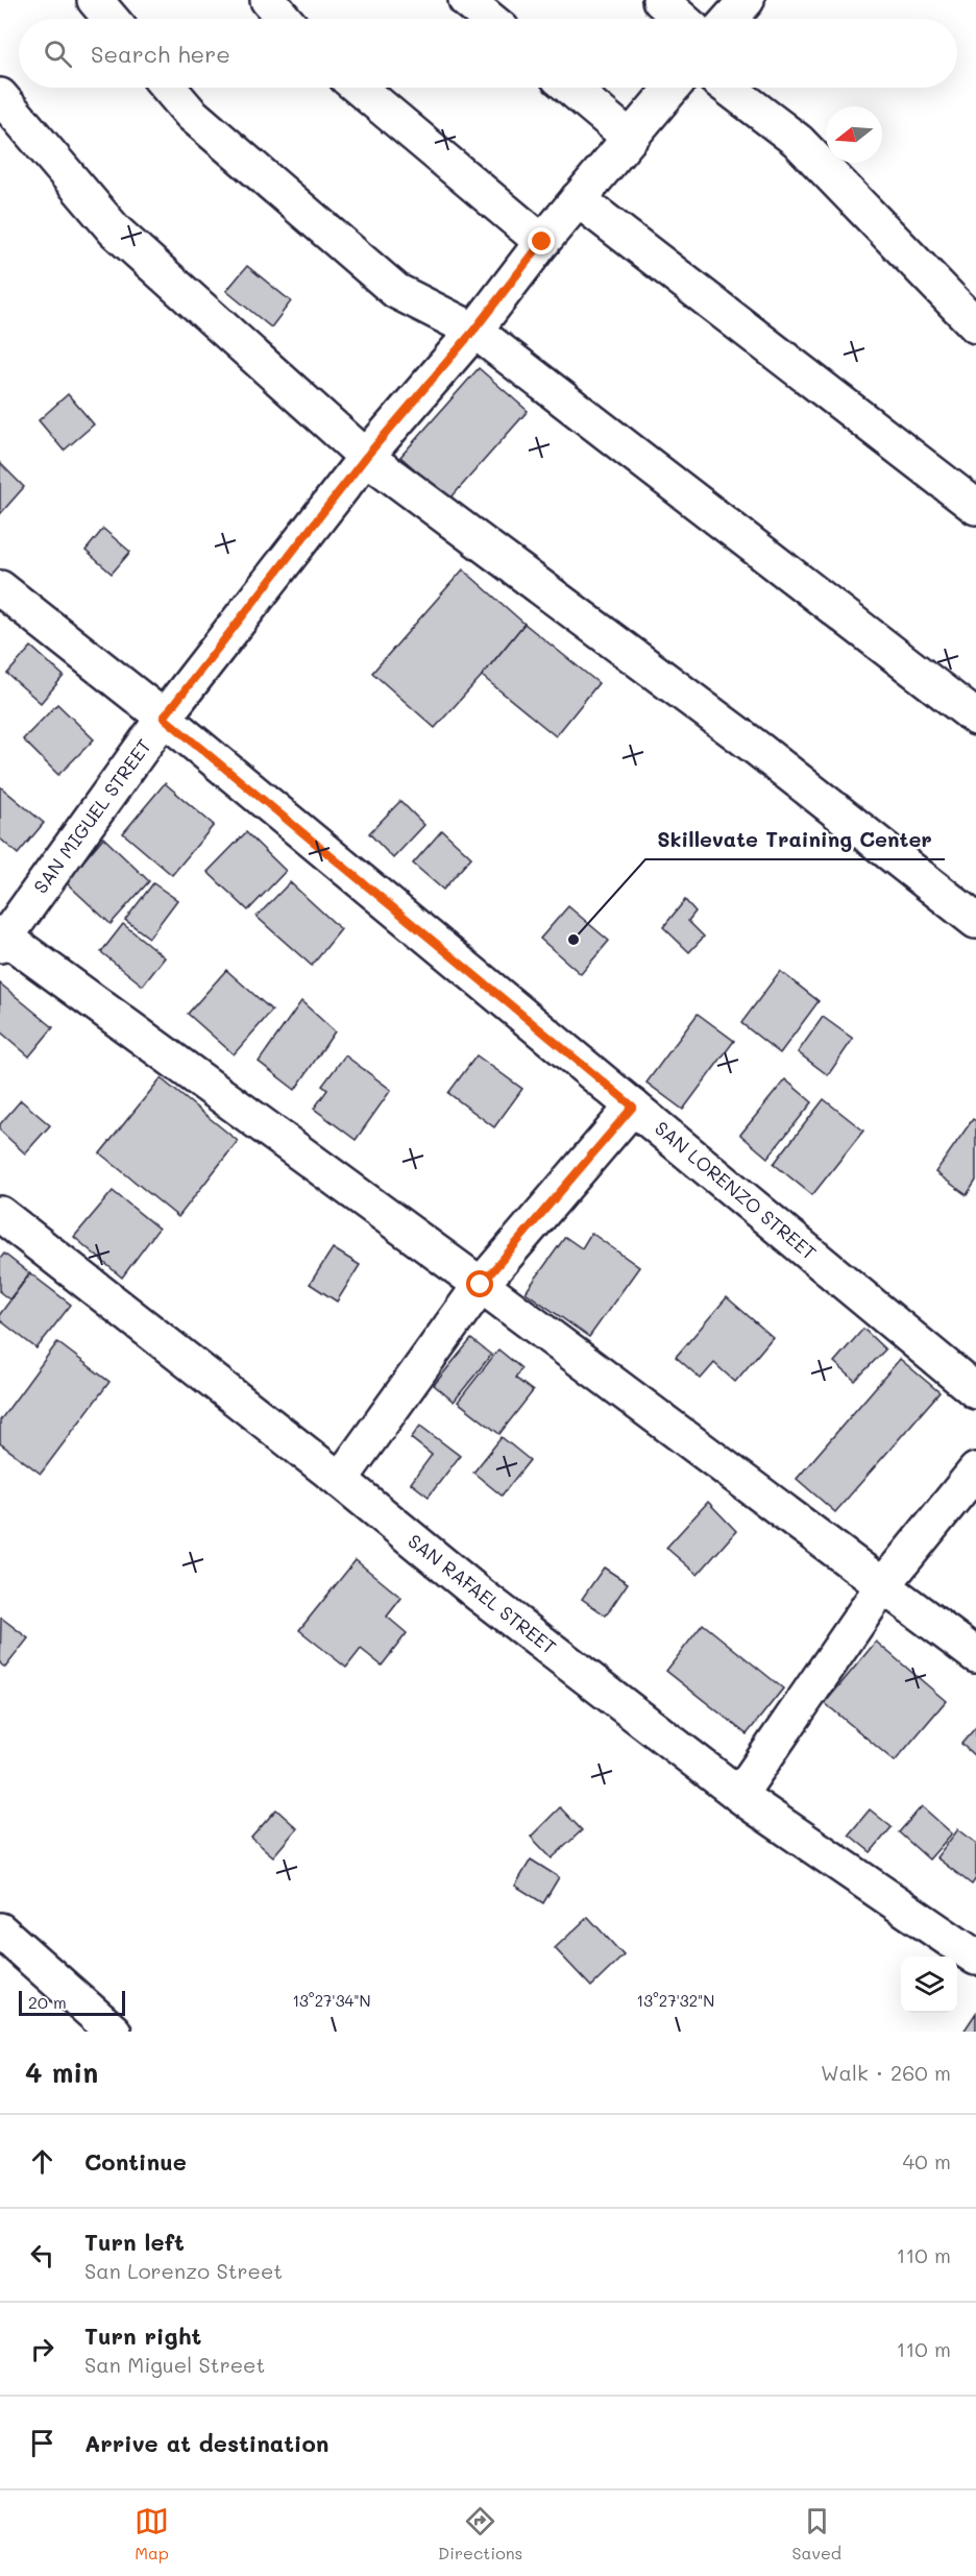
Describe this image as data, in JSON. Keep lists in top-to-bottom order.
{
  "streets": {
    "street": ["SAN MIGUEL STREET", "SAN LORENZO STREET", "SAN RAFAEL STREET"]
  },
  "crossings": [
    ["SAN MIGUEL STREET", "SAN LORENZO STREET"]
  ],
  "places": ["Skillevate Training Center"],
  "scale_bar": "20 m",
  "north": "left",
  "page": {
    "search": "Search here",
    "scale": "20 m",
    "heading": ["4 min", "Walk · 260 m"],
    "list": [
      ["Continue", "40 m"],
      ["Turn left", "San Lorenzo Street", "110 m"],
      ["Turn right", "San Miguel Street", "110 m"],
      "Arrive at destination"
    ],
    "nav": ["Map", "Directions", "Saved"]
  },
  "coordinates": ["13°27'34\"N", "13°27'32\"N"]
}
